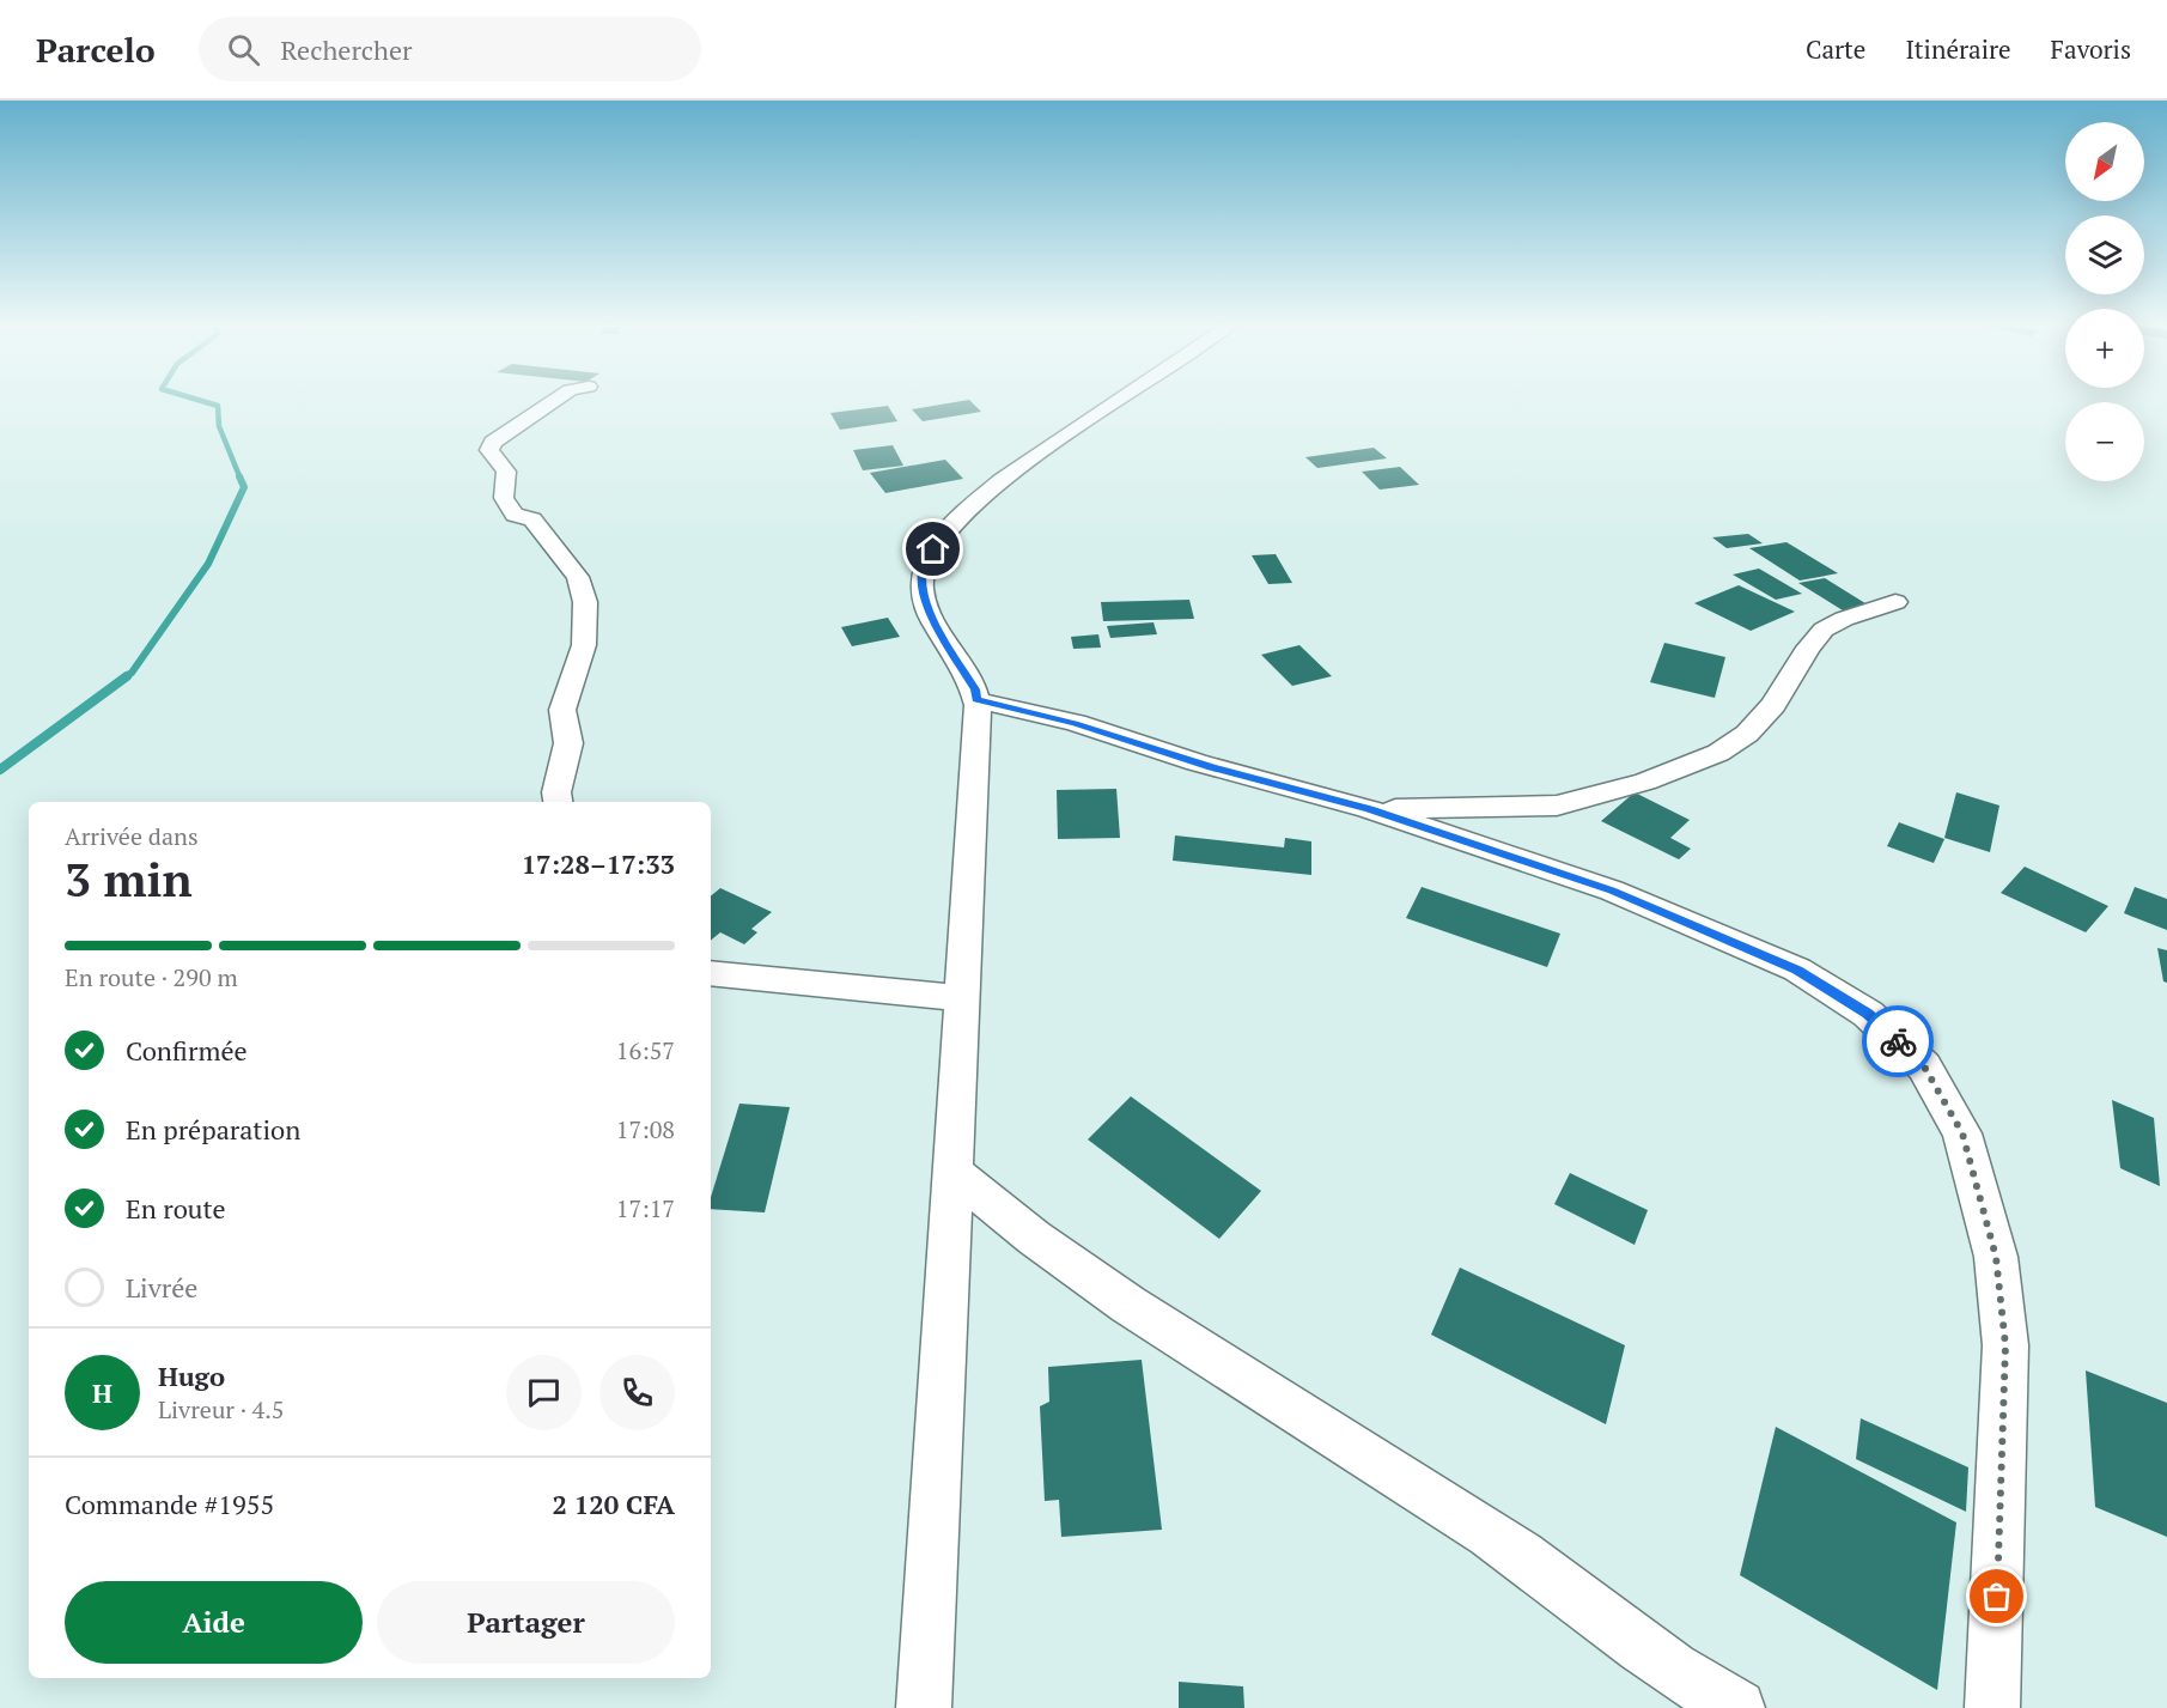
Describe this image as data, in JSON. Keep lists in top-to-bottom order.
{
  "north": "bottom left",
  "page": {
    "header": "Parcelo",
    "search": "Rechercher",
    "nav": ["Carte", "Itinéraire", "Favoris"],
    "map_buttons": ["+", "−"],
    "heading": ["3 min", "Arrivée dans", "17:28–17:33"],
    "panel": [
      "Hugo",
      "Livreur · 4.5",
      "Commande #1955",
      "2 120 CFA"
    ],
    "bar": "En route · 290 m",
    "list": [
      ["Confirmée", "16:57"],
      ["En préparation", "17:08"],
      ["En route", "17:17"],
      "Livrée"
    ],
    "round": "H",
    "buttons": ["Aide", "Partager"]
  }
}
